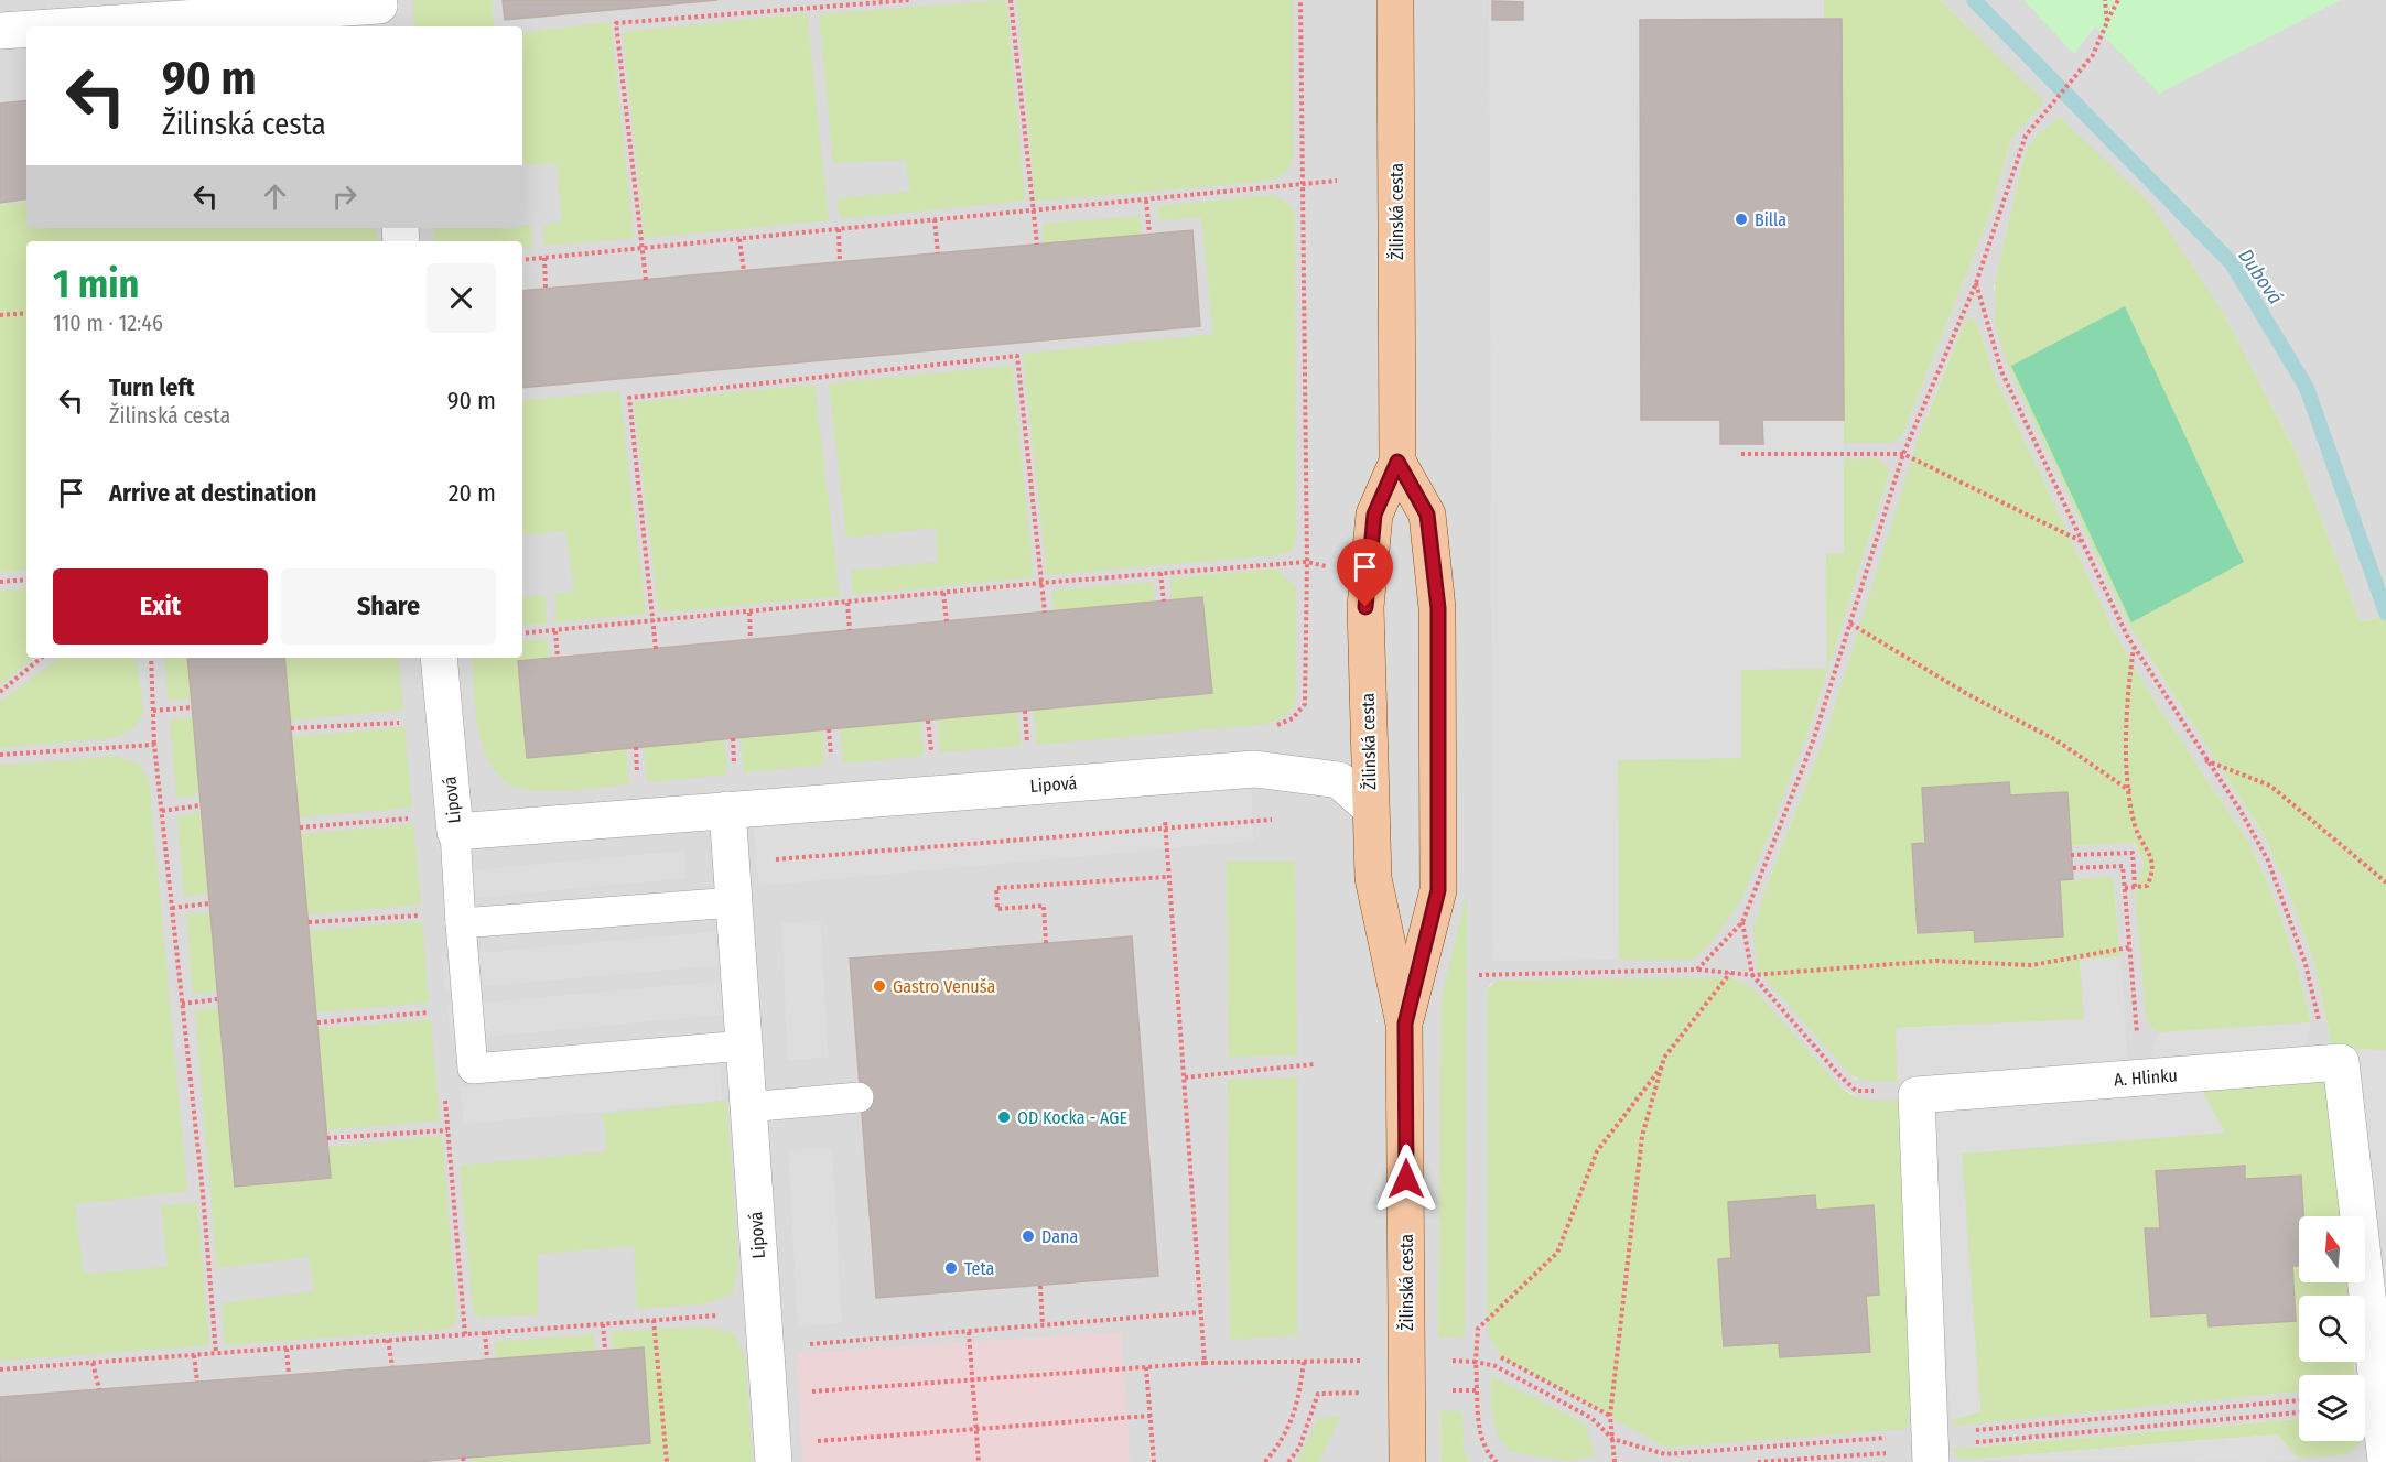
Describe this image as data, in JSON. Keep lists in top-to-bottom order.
{
  "streets": {
    "main road": ["Žilinská cesta"],
    "street": ["Lipová", "A. Hlinku"]
  },
  "crossings": [
    ["Žilinská cesta", "Lipová"]
  ],
  "water": ["Dubová"],
  "places": [
    "Billa",
    "Gastro Venuša",
    "OD Kocka - AGE",
    "Dana",
    "Teta"
  ],
  "north": "top",
  "page": {
    "turn": ["90 m", "Žilinská cesta"],
    "heading": ["1 min", "110 m · 12:46"],
    "list": [
      {
        "name": "Turn left",
        "note": "Žilinská cesta",
        "value": "90 m"
      },
      {
        "name": "Arrive at destination",
        "value": "20 m"
      }
    ],
    "buttons": ["Exit", "Share"]
  }
}
